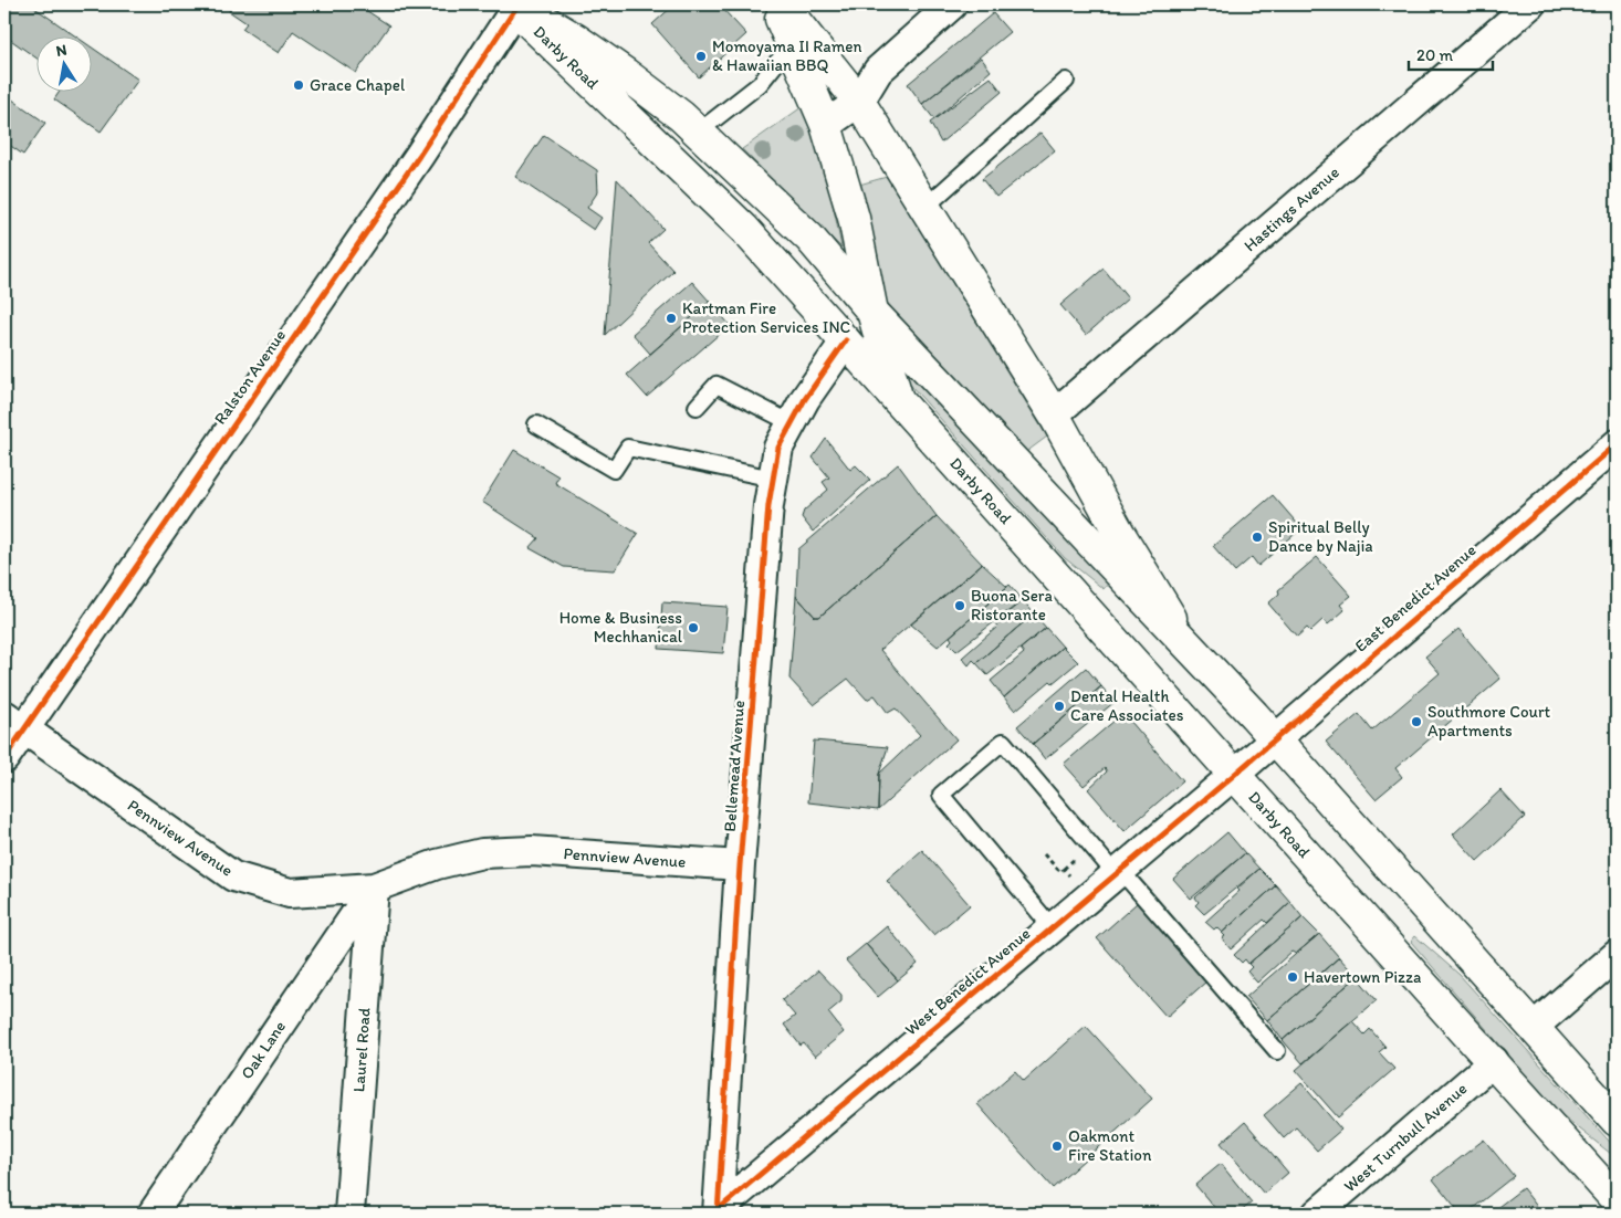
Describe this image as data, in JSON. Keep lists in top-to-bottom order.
{
  "streets": {
    "main road": ["Darby Road"],
    "street": [
      "Hastings Avenue",
      "Ralston Avenue",
      "East Benedict Avenue",
      "Bellemead Avenue",
      "Pennview Avenue",
      "West Benedict Avenue",
      "Oak Lane",
      "Laurel Road",
      "West Turnbull Avenue"
    ]
  },
  "crossings": [
    ["Darby Road", "Hastings Avenue"],
    ["Darby Road", "Ralston Avenue"],
    ["Darby Road", "East Benedict Avenue"],
    ["Darby Road", "Bellemead Avenue"],
    ["Darby Road", "West Benedict Avenue"],
    ["Darby Road", "West Turnbull Avenue"],
    ["Ralston Avenue", "Pennview Avenue"],
    ["East Benedict Avenue", "West Benedict Avenue"],
    ["Bellemead Avenue", "Pennview Avenue"],
    ["Bellemead Avenue", "West Benedict Avenue"],
    ["Pennview Avenue", "Oak Lane"],
    ["Pennview Avenue", "Laurel Road"],
    ["Oak Lane", "Laurel Road"]
  ],
  "places": [
    "Momoyama II Ramen & Hawaiian BBQ",
    "Grace Chapel",
    "Kartman Fire Protection Services INC",
    "Spiritual Belly Dance by Najia",
    "Buona Sera Ristorante",
    "Home & Business Mechhanical",
    "Dental Health Care Associates",
    "Southmore Court Apartments",
    "Havertown Pizza",
    "Oakmont Fire Station"
  ],
  "scale_bar": "20 m",
  "north": "top"
}
